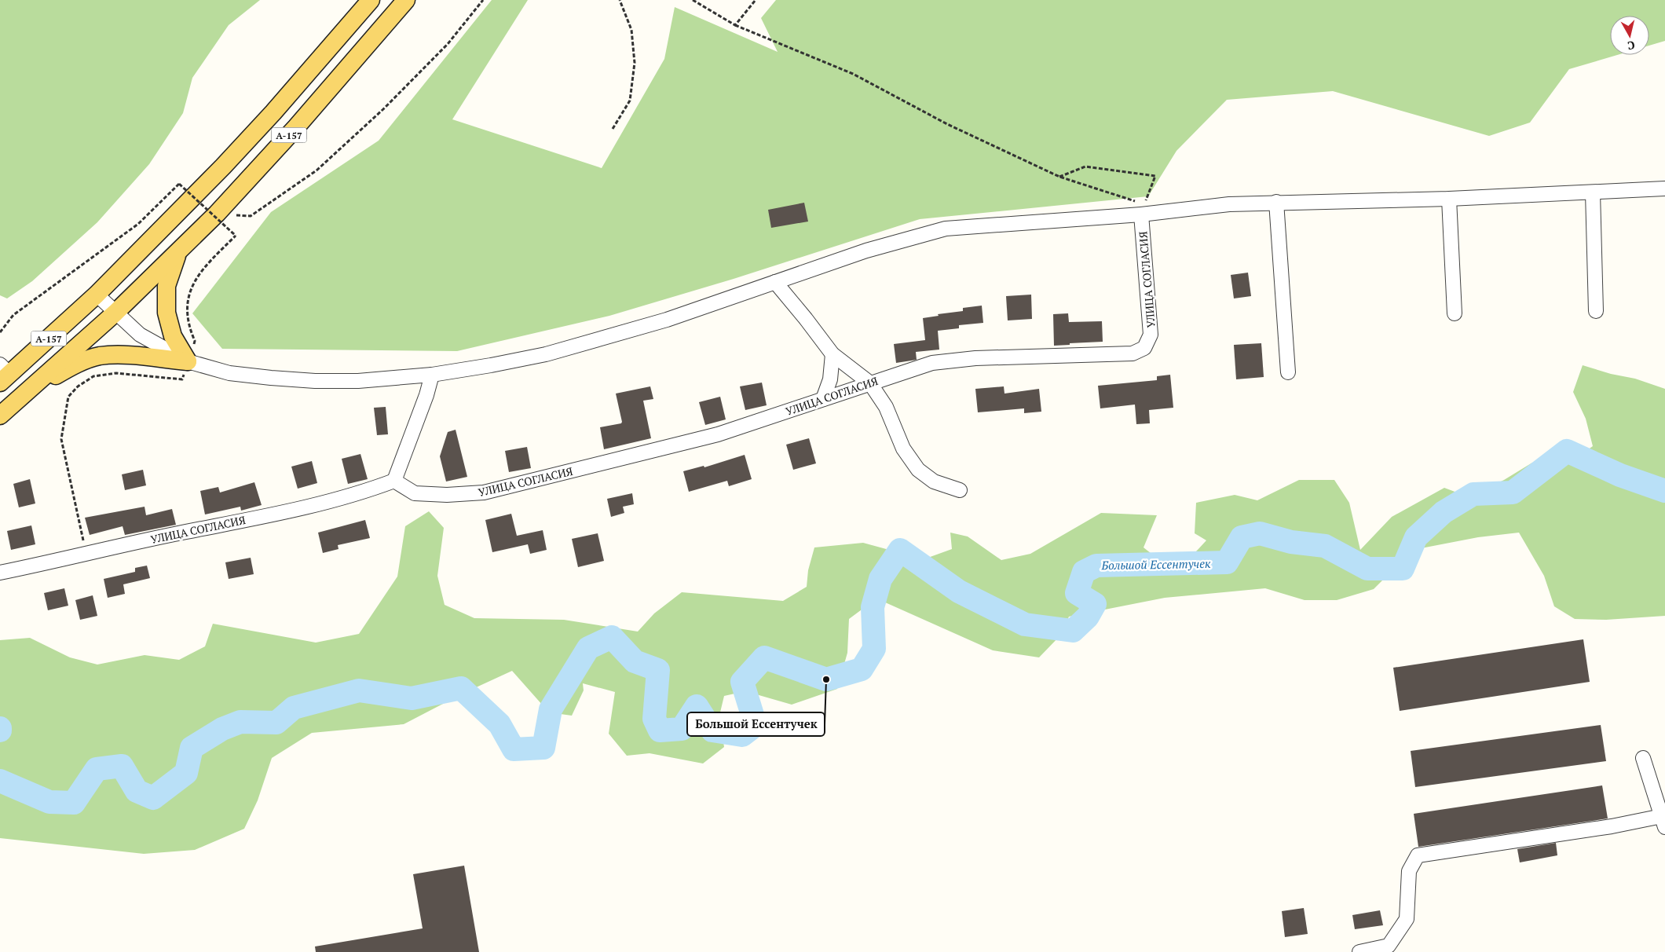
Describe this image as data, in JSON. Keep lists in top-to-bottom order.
{
  "streets": {
    "main road": ["А-157"],
    "street": ["УЛИЦА СОГЛАСИЯ"]
  },
  "water": ["Большой Ессентучек"],
  "places": ["Большой Ессентучек"],
  "north": "bottom"
}
